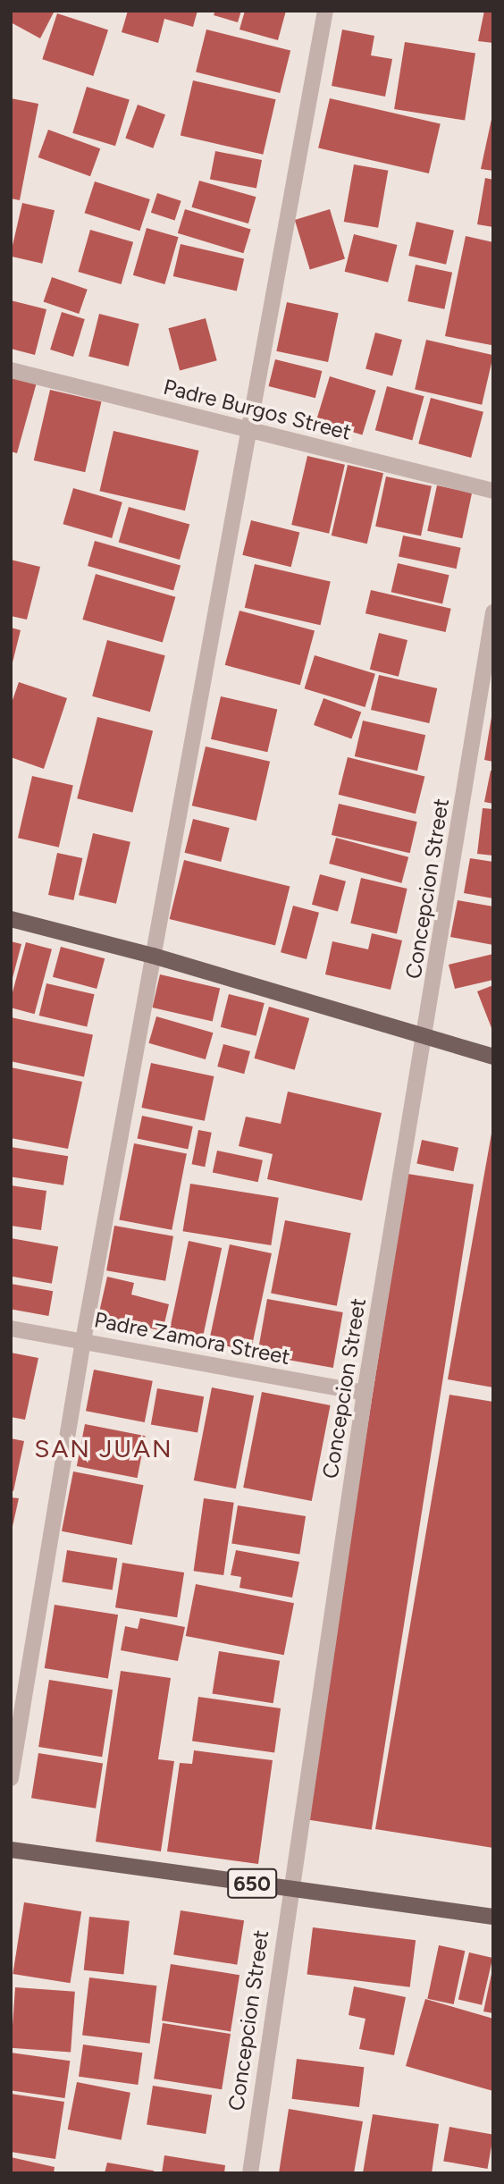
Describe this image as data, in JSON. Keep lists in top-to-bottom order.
{
  "streets": {
    "main road": ["650"],
    "street": ["Padre Burgos Street", "Concepcion Street", "Padre Zamora Street"]
  },
  "crossings": [
    ["Concepcion Street", "Padre Zamora Street"],
    ["Concepcion Street", "650"]
  ],
  "districts": ["SAN JUAN"]
}
